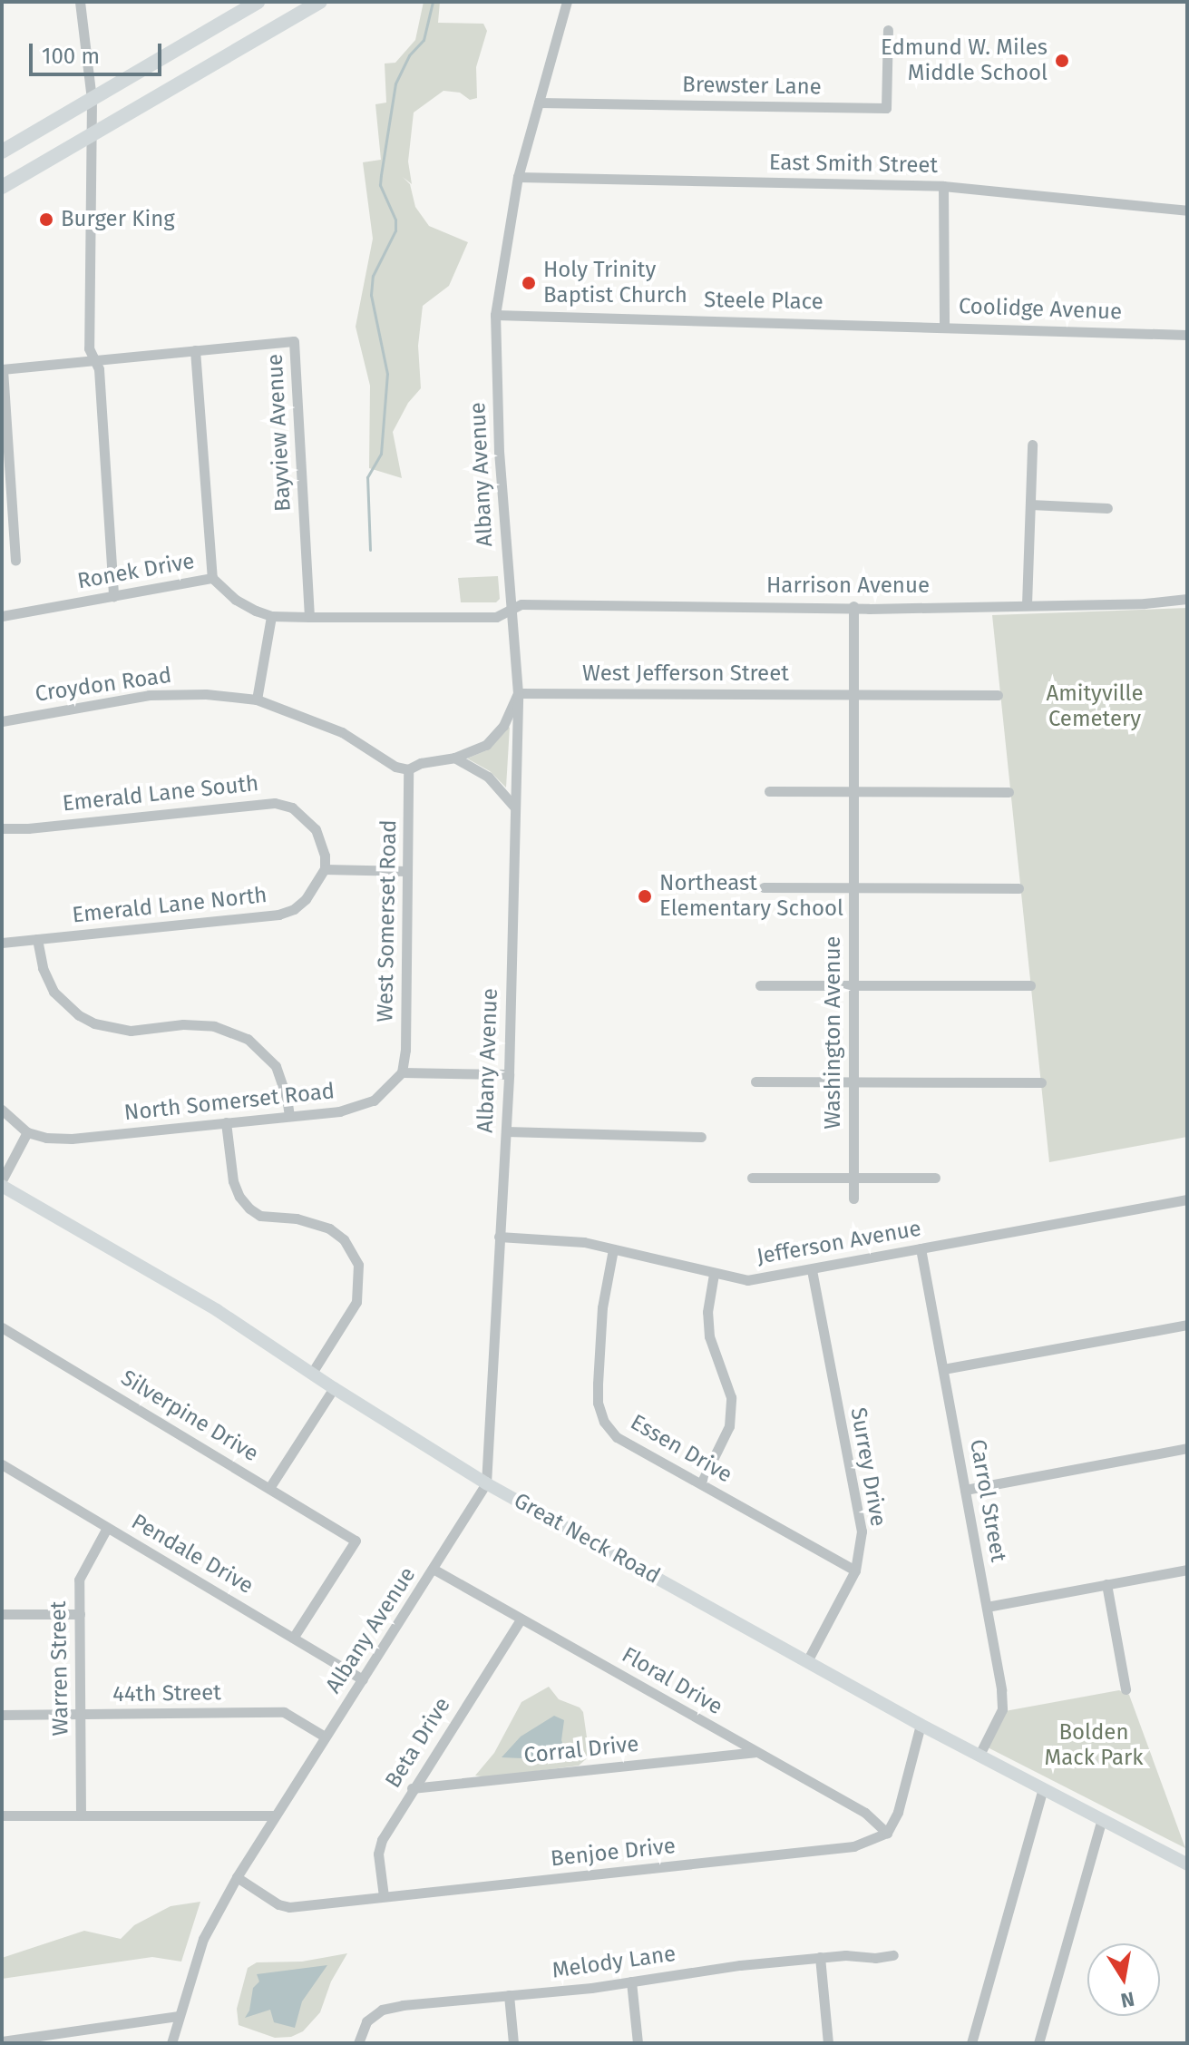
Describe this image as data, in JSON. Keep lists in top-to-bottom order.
{
  "streets": {
    "main road": ["Great Neck Road"],
    "street": [
      "Brewster Lane",
      "East Smith Street",
      "Steele Place",
      "Coolidge Avenue",
      "Bayview Avenue",
      "Albany Avenue",
      "Ronek Drive",
      "Harrison Avenue",
      "West Jefferson Street",
      "Croydon Road",
      "Emerald Lane South",
      "Emerald Lane North",
      "West Somerset Road",
      "Washington Avenue",
      "North Somerset Road",
      "Jefferson Avenue",
      "Silverpine Drive",
      "Essen Drive",
      "Surrey Drive",
      "Carrol Street",
      "Pendale Drive",
      "Warren Street",
      "Floral Drive",
      "44th Street",
      "Beta Drive",
      "Corral Drive",
      "Benjoe Drive",
      "Melody Lane"
    ]
  },
  "crossings": [
    ["Brewster Lane", "Albany Avenue"],
    ["East Smith Street", "Coolidge Avenue"],
    ["East Smith Street", "Albany Avenue"],
    ["Steele Place", "Coolidge Avenue"],
    ["Steele Place", "Albany Avenue"],
    ["Bayview Avenue", "Ronek Drive"],
    ["Albany Avenue", "Harrison Avenue"],
    ["Albany Avenue", "West Jefferson Street"],
    ["Albany Avenue", "Jefferson Avenue"],
    ["Albany Avenue", "Great Neck Road"],
    ["Albany Avenue", "Pendale Drive"],
    ["Albany Avenue", "Floral Drive"],
    ["Albany Avenue", "44th Street"],
    ["Albany Avenue", "Benjoe Drive"],
    ["Harrison Avenue", "Washington Avenue"],
    ["West Jefferson Street", "Washington Avenue"],
    ["Croydon Road", "West Somerset Road"],
    ["Emerald Lane South", "Emerald Lane North"],
    ["West Somerset Road", "North Somerset Road"],
    ["Jefferson Avenue", "Essen Drive"],
    ["Jefferson Avenue", "Surrey Drive"],
    ["Jefferson Avenue", "Carrol Street"],
    ["Silverpine Drive", "Pendale Drive"],
    ["Essen Drive", "Surrey Drive"],
    ["Surrey Drive", "Great Neck Road"],
    ["Carrol Street", "Great Neck Road"],
    ["Pendale Drive", "Warren Street"],
    ["Warren Street", "44th Street"],
    ["Floral Drive", "Beta Drive"],
    ["Floral Drive", "Corral Drive"],
    ["Floral Drive", "Benjoe Drive"],
    ["Beta Drive", "Corral Drive"],
    ["Beta Drive", "Benjoe Drive"]
  ],
  "parks": ["Amityville Cemetery", "Bolden Mack Park"],
  "places": [
    "Edmund W. Miles Middle School",
    "Burger King",
    "Holy Trinity Baptist Church",
    "Northeast Elementary School"
  ],
  "scale_bar": "100 m",
  "north": "bottom"
}
